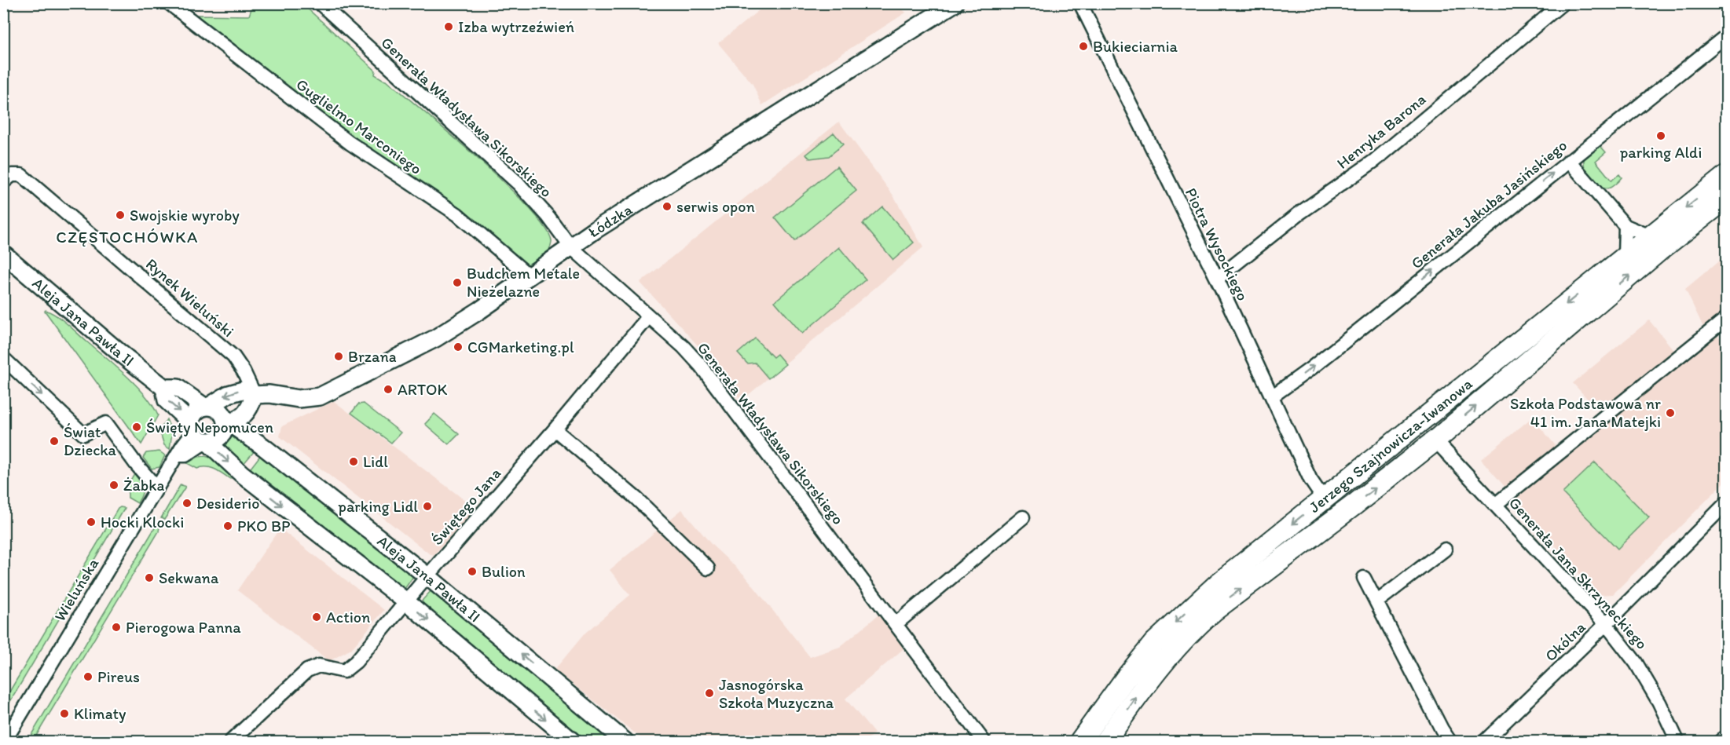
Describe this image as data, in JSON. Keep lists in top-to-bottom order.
{
  "streets": {
    "main road": ["Jerzego Szajnowicza-Iwanowa"],
    "street": [
      "Generała Władysława Sikorskiego",
      "Guglielmo Marconiego",
      "Henryka Barona",
      "Generała Jakuba Jasińskiego",
      "Łódzka",
      "Piotra Wysockiego",
      "Rynek Wieluński",
      "Aleja Jana Pawła II",
      "Świętego Jana",
      "Generała Jana Skrzyneckiego",
      "Wieluńska",
      "Okólna"
    ]
  },
  "crossings": [
    ["Generała Władysława Sikorskiego", "Łódzka"],
    ["Generała Władysława Sikorskiego", "Świętego Jana"],
    ["Guglielmo Marconiego", "Łódzka"],
    ["Henryka Barona", "Piotra Wysockiego"],
    ["Generała Jakuba Jasińskiego", "Piotra Wysockiego"],
    ["Łódzka", "Rynek Wieluński"],
    ["Łódzka", "Aleja Jana Pawła II"],
    ["Łódzka", "Wieluńska"],
    ["Piotra Wysockiego", "Jerzego Szajnowicza-Iwanowa"],
    ["Aleja Jana Pawła II", "Świętego Jana"],
    ["Aleja Jana Pawła II", "Wieluńska"],
    ["Jerzego Szajnowicza-Iwanowa", "Generała Jana Skrzyneckiego"],
    ["Generała Jana Skrzyneckiego", "Okólna"]
  ],
  "one_way": ["Generała Jakuba Jasińskiego"],
  "districts": ["CZĘSTOCHÓWKA"],
  "places": [
    "Izba wytrzeźwień",
    "Bukieciarnia",
    "parking Aldi",
    "serwis opon",
    "Swojskie wyroby",
    "Budchem Metale Nieżelazne",
    "CGMarketing.pl",
    "Brzana",
    "ARTOK",
    "Szkoła Podstawowa nr 41 im. Jana Matejki",
    "Święty Nepomucen",
    "Świat Dziecka",
    "Lidl",
    "Żabka",
    "Desiderio",
    "parking Lidl",
    "Hocki Klocki",
    "PKO BP",
    "Bulion",
    "Sekwana",
    "Action",
    "Pierogowa Panna",
    "Pireus",
    "Jasnogórska Szkoła Muzyczna",
    "Klimaty"
  ]
}
